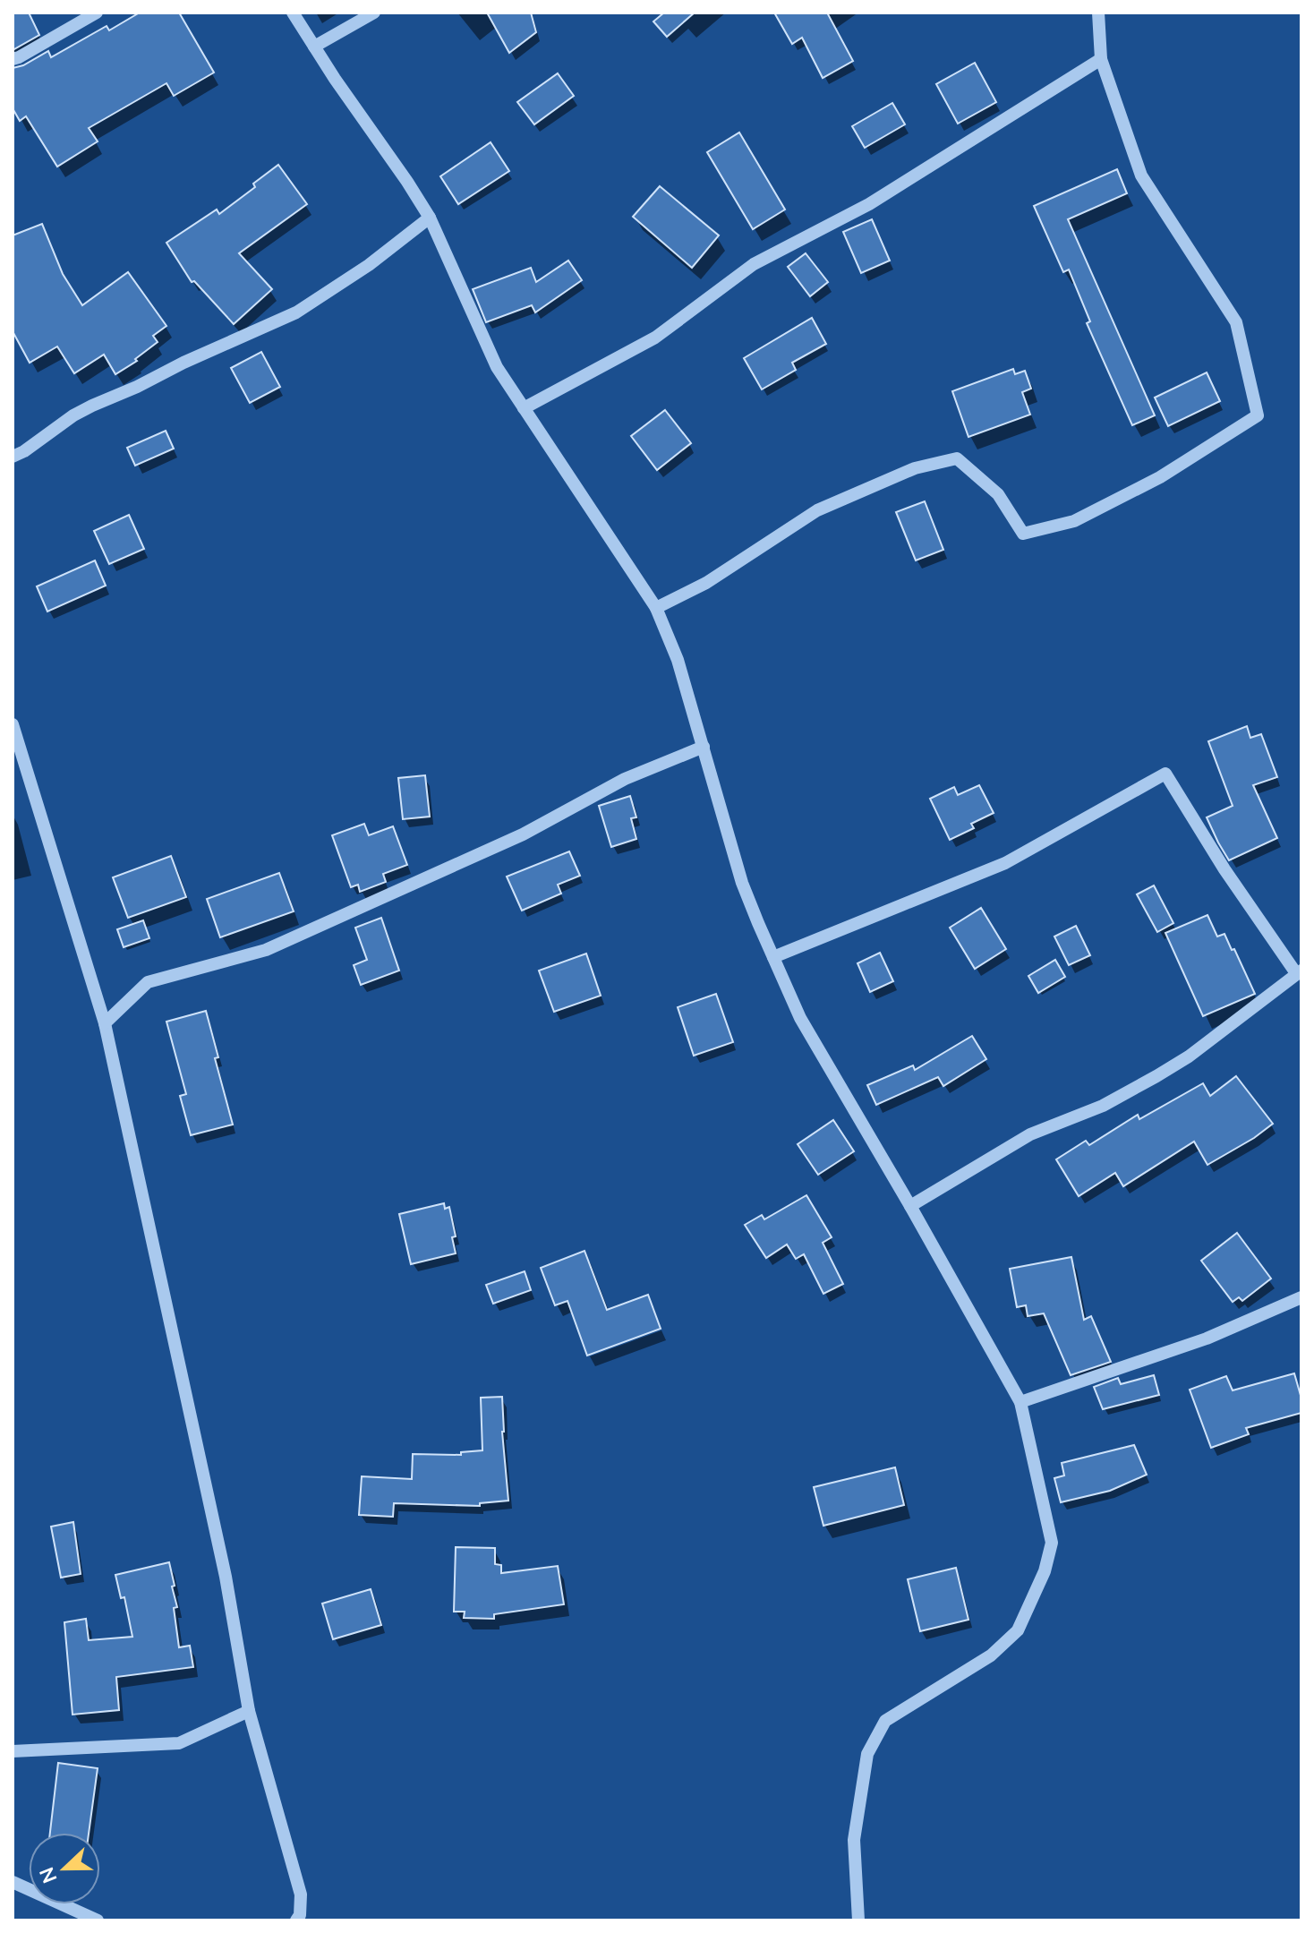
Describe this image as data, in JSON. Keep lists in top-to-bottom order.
{
  "north": "left"
}
